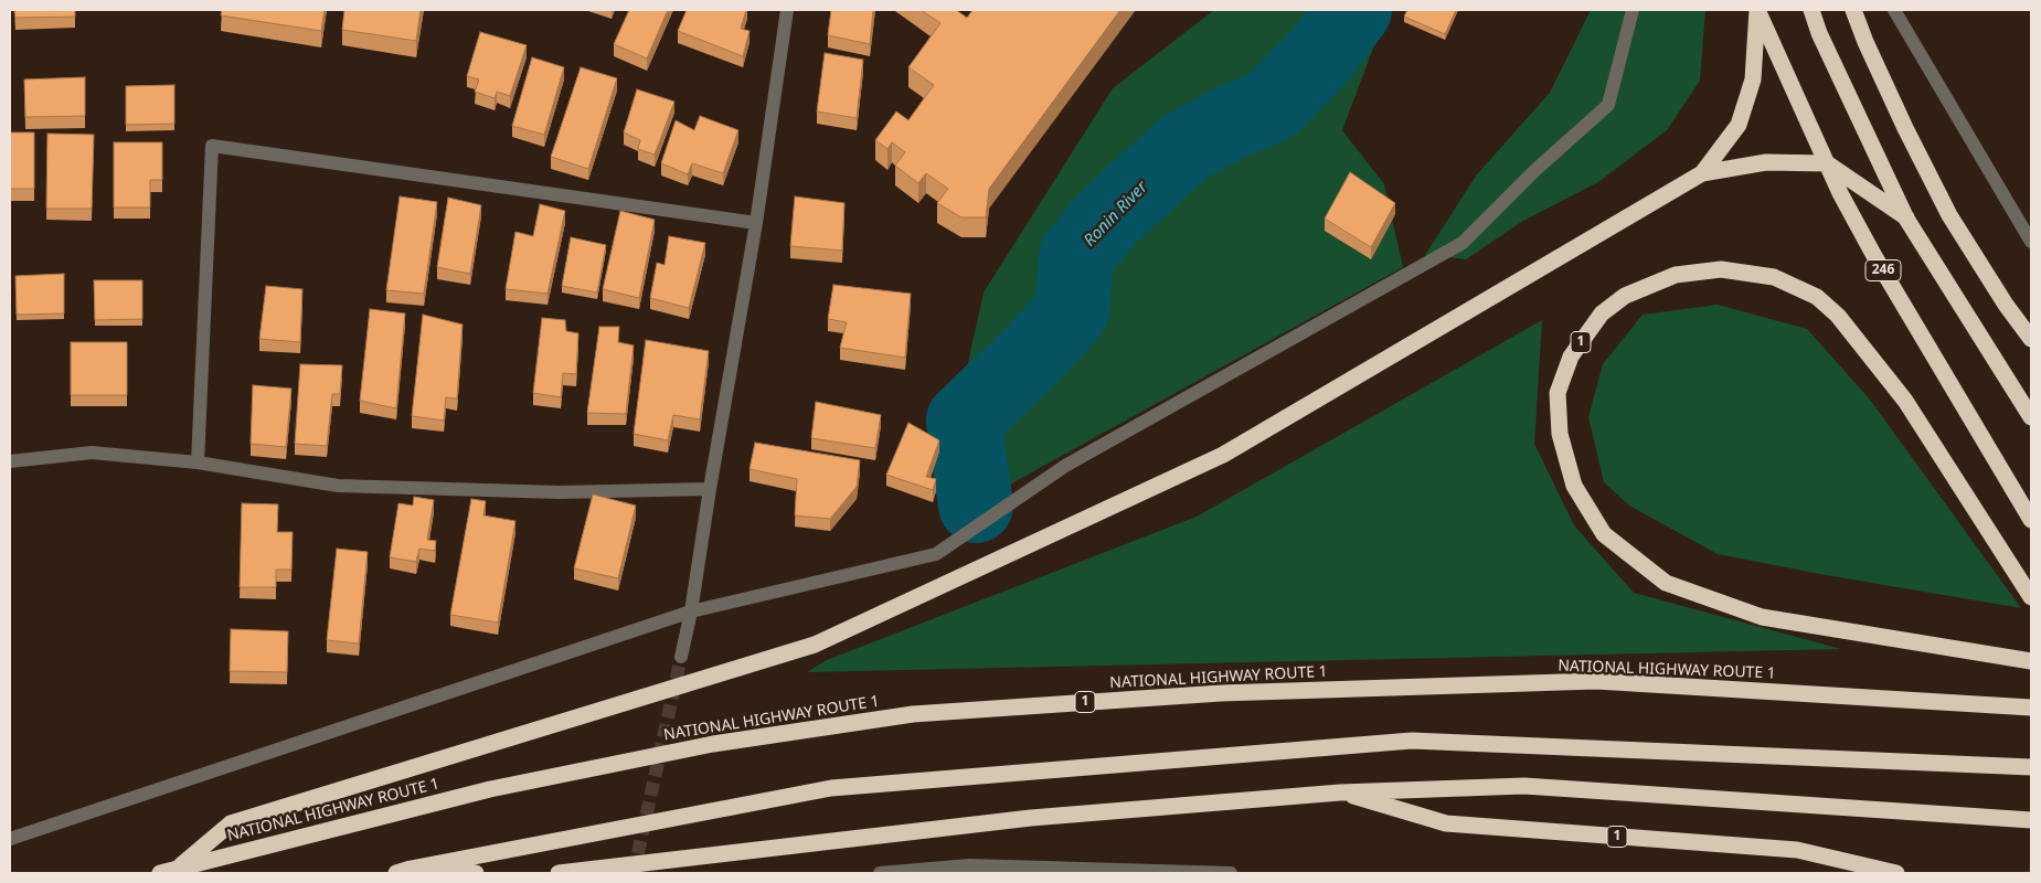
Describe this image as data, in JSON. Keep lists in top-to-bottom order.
{
  "streets": {
    "highway": ["246", "1", "NATIONAL HIGHWAY ROUTE 1"]
  },
  "crossings": [
    ["246", "1"],
    ["1", "NATIONAL HIGHWAY ROUTE 1"]
  ],
  "water": ["Ronin River"]
}
